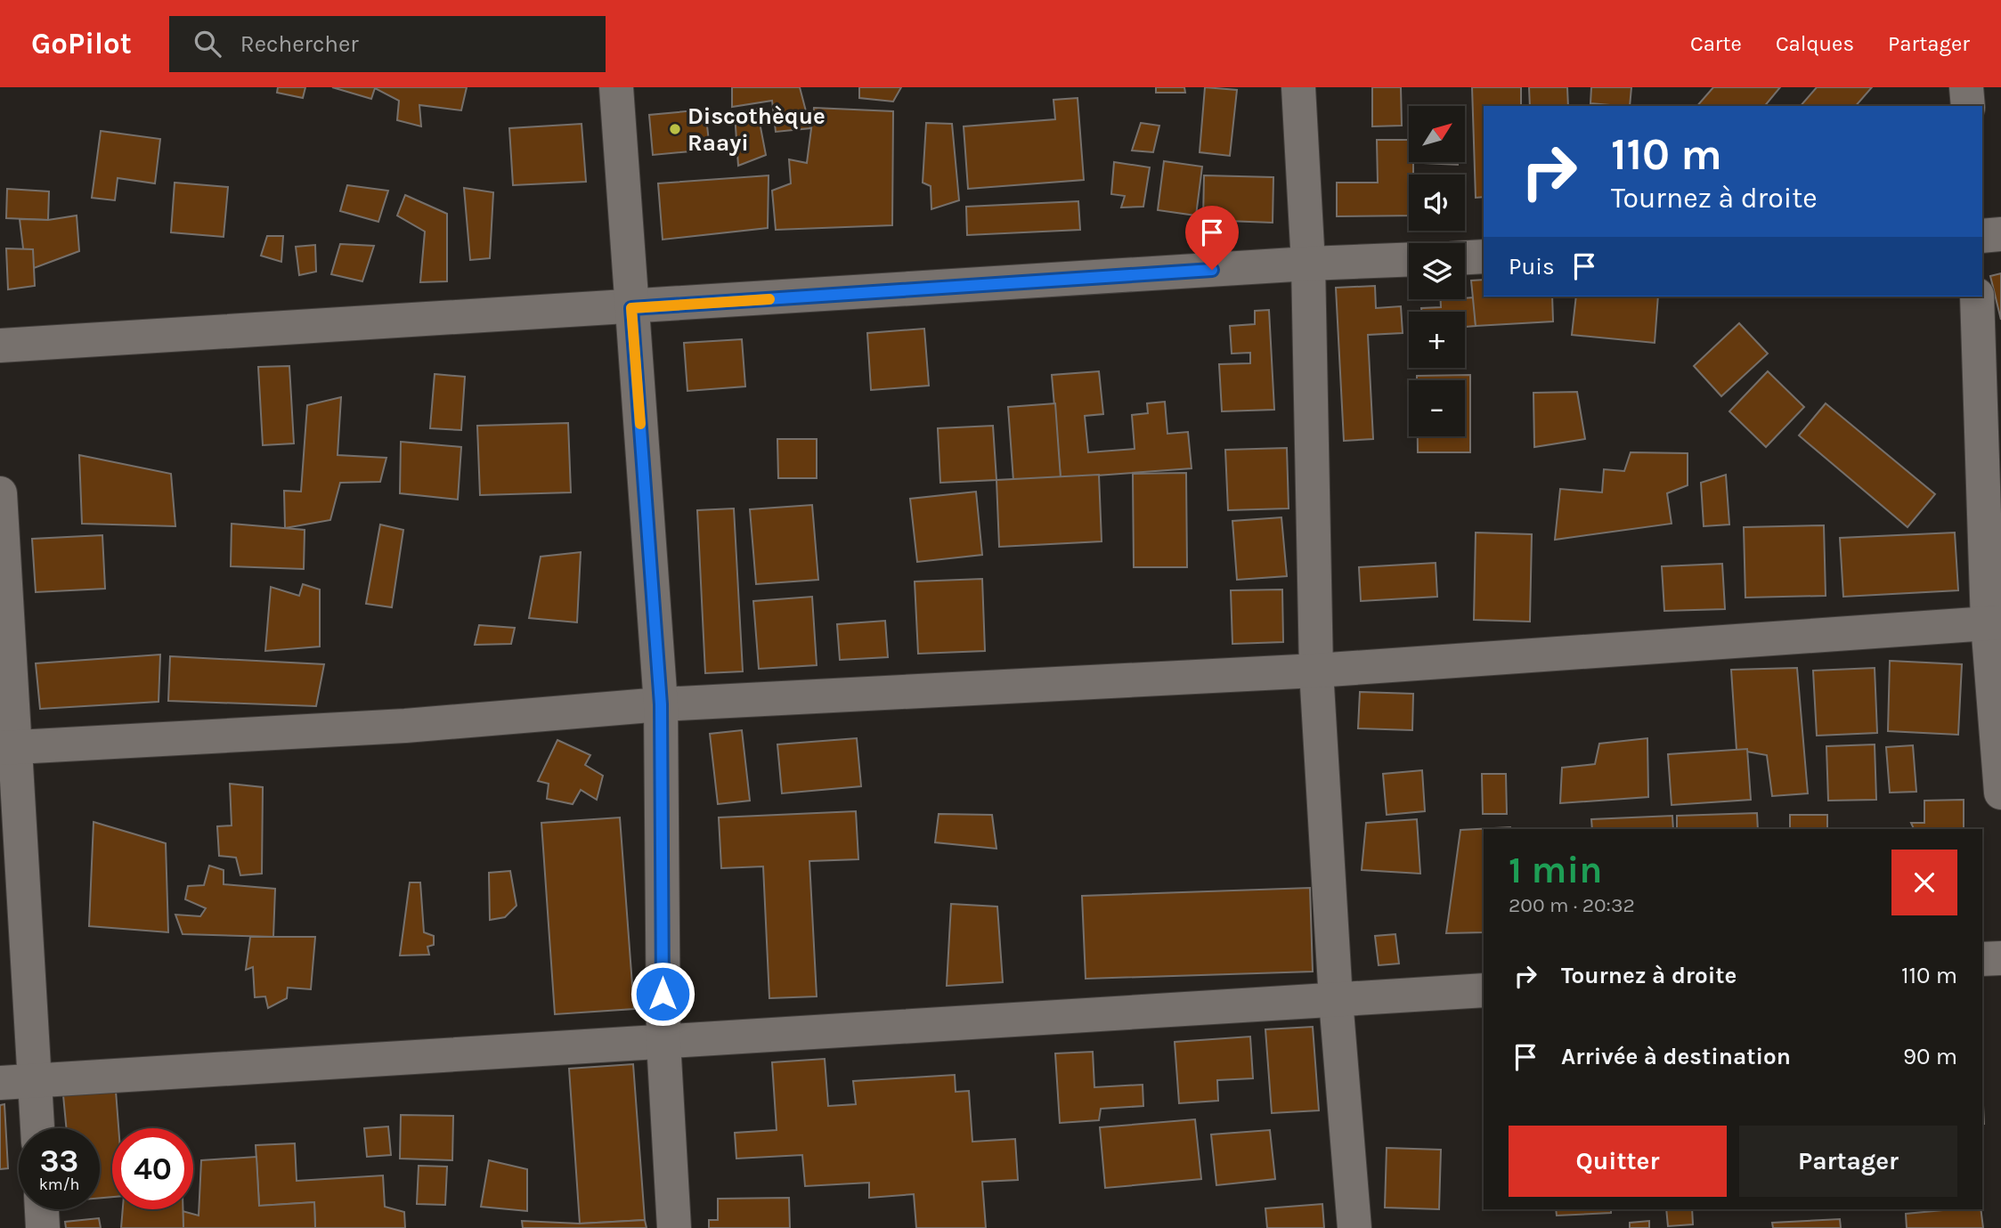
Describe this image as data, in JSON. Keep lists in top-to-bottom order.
{
  "places": ["Discothèque Raayi"],
  "north": "top right",
  "page": {
    "header": "GoPilot",
    "search": "Rechercher",
    "nav": ["Carte", "Calques", "Partager"],
    "map_buttons": ["+", "−"],
    "turn": ["110 m", "Tournez à droite"],
    "then": "Puis",
    "heading": ["1 min", "200 m · 20:32"],
    "list": [
      {
        "name": "Tournez à droite",
        "value": "110 m"
      },
      {
        "name": "Arrivée à destination",
        "value": "90 m"
      }
    ],
    "buttons": ["Quitter", "Partager"],
    "speed": "33 km/h",
    "limit": "40"
  }
}
